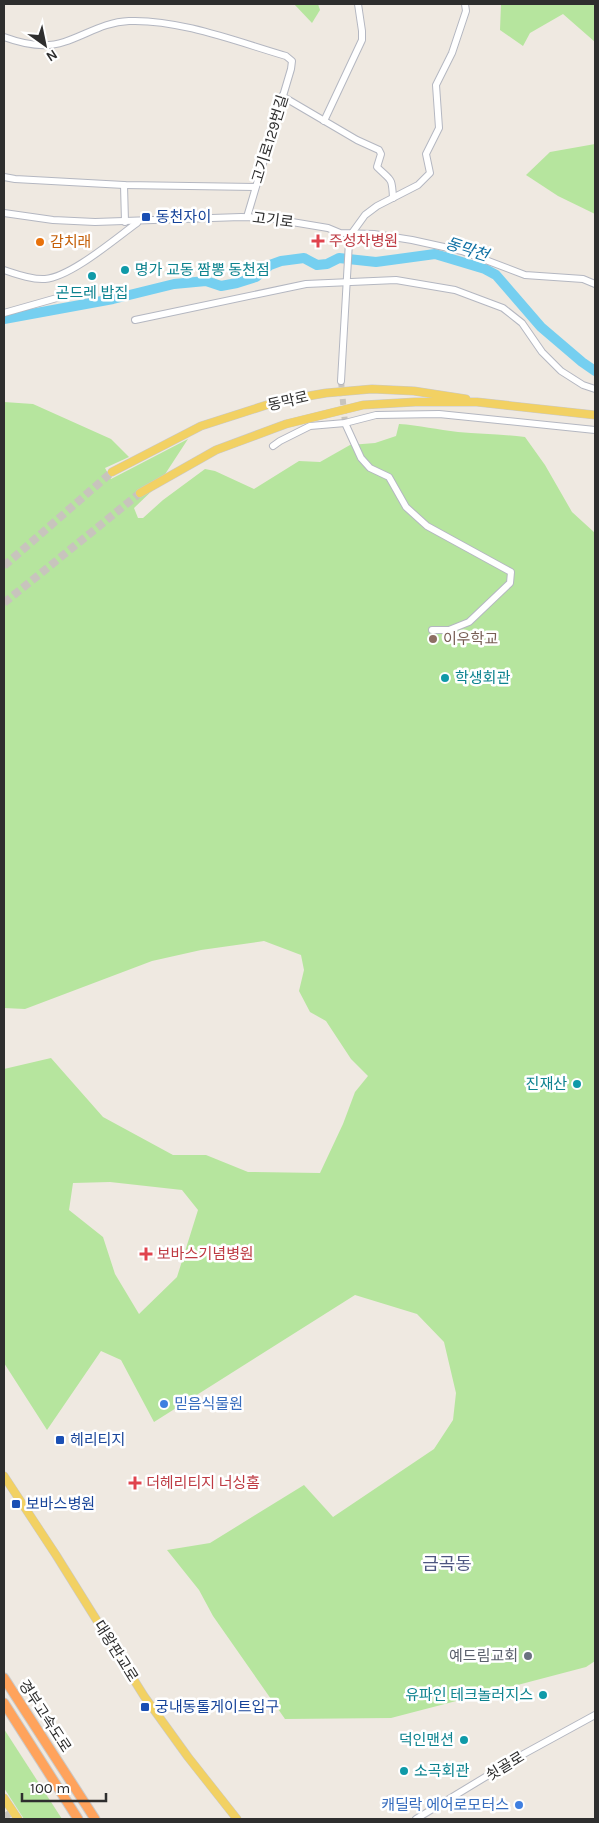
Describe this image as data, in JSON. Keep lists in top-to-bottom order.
{
  "streets": {
    "highway": ["경부고속도로"],
    "main road": ["동막로", "대왕판교로"],
    "street": ["고기로129번길", "고기로", "쇳골로"]
  },
  "crossings": [
    ["고기로129번길", "고기로"]
  ],
  "districts": ["금곡동"],
  "water": ["동막천"],
  "places": {
    "transit": [
      "동천자이",
      "헤리티지",
      "보바스병원",
      "궁내동톨게이트입구"
    ],
    "health": ["주성차병원", "보바스기념병원", "더헤리티지 너싱홈"],
    "other": [
      "감치래",
      "명가 교동 짬뽕 동천점",
      "곤드레 밥집",
      "이우학교",
      "학생회관",
      "진재산",
      "믿음식물원",
      "예드림교회",
      "유파인 테크놀러지스",
      "덕인맨션",
      "소곡회관",
      "캐딜락 에어로모터스"
    ]
  },
  "scale_bar": "100 m",
  "north": "bottom right"
}
